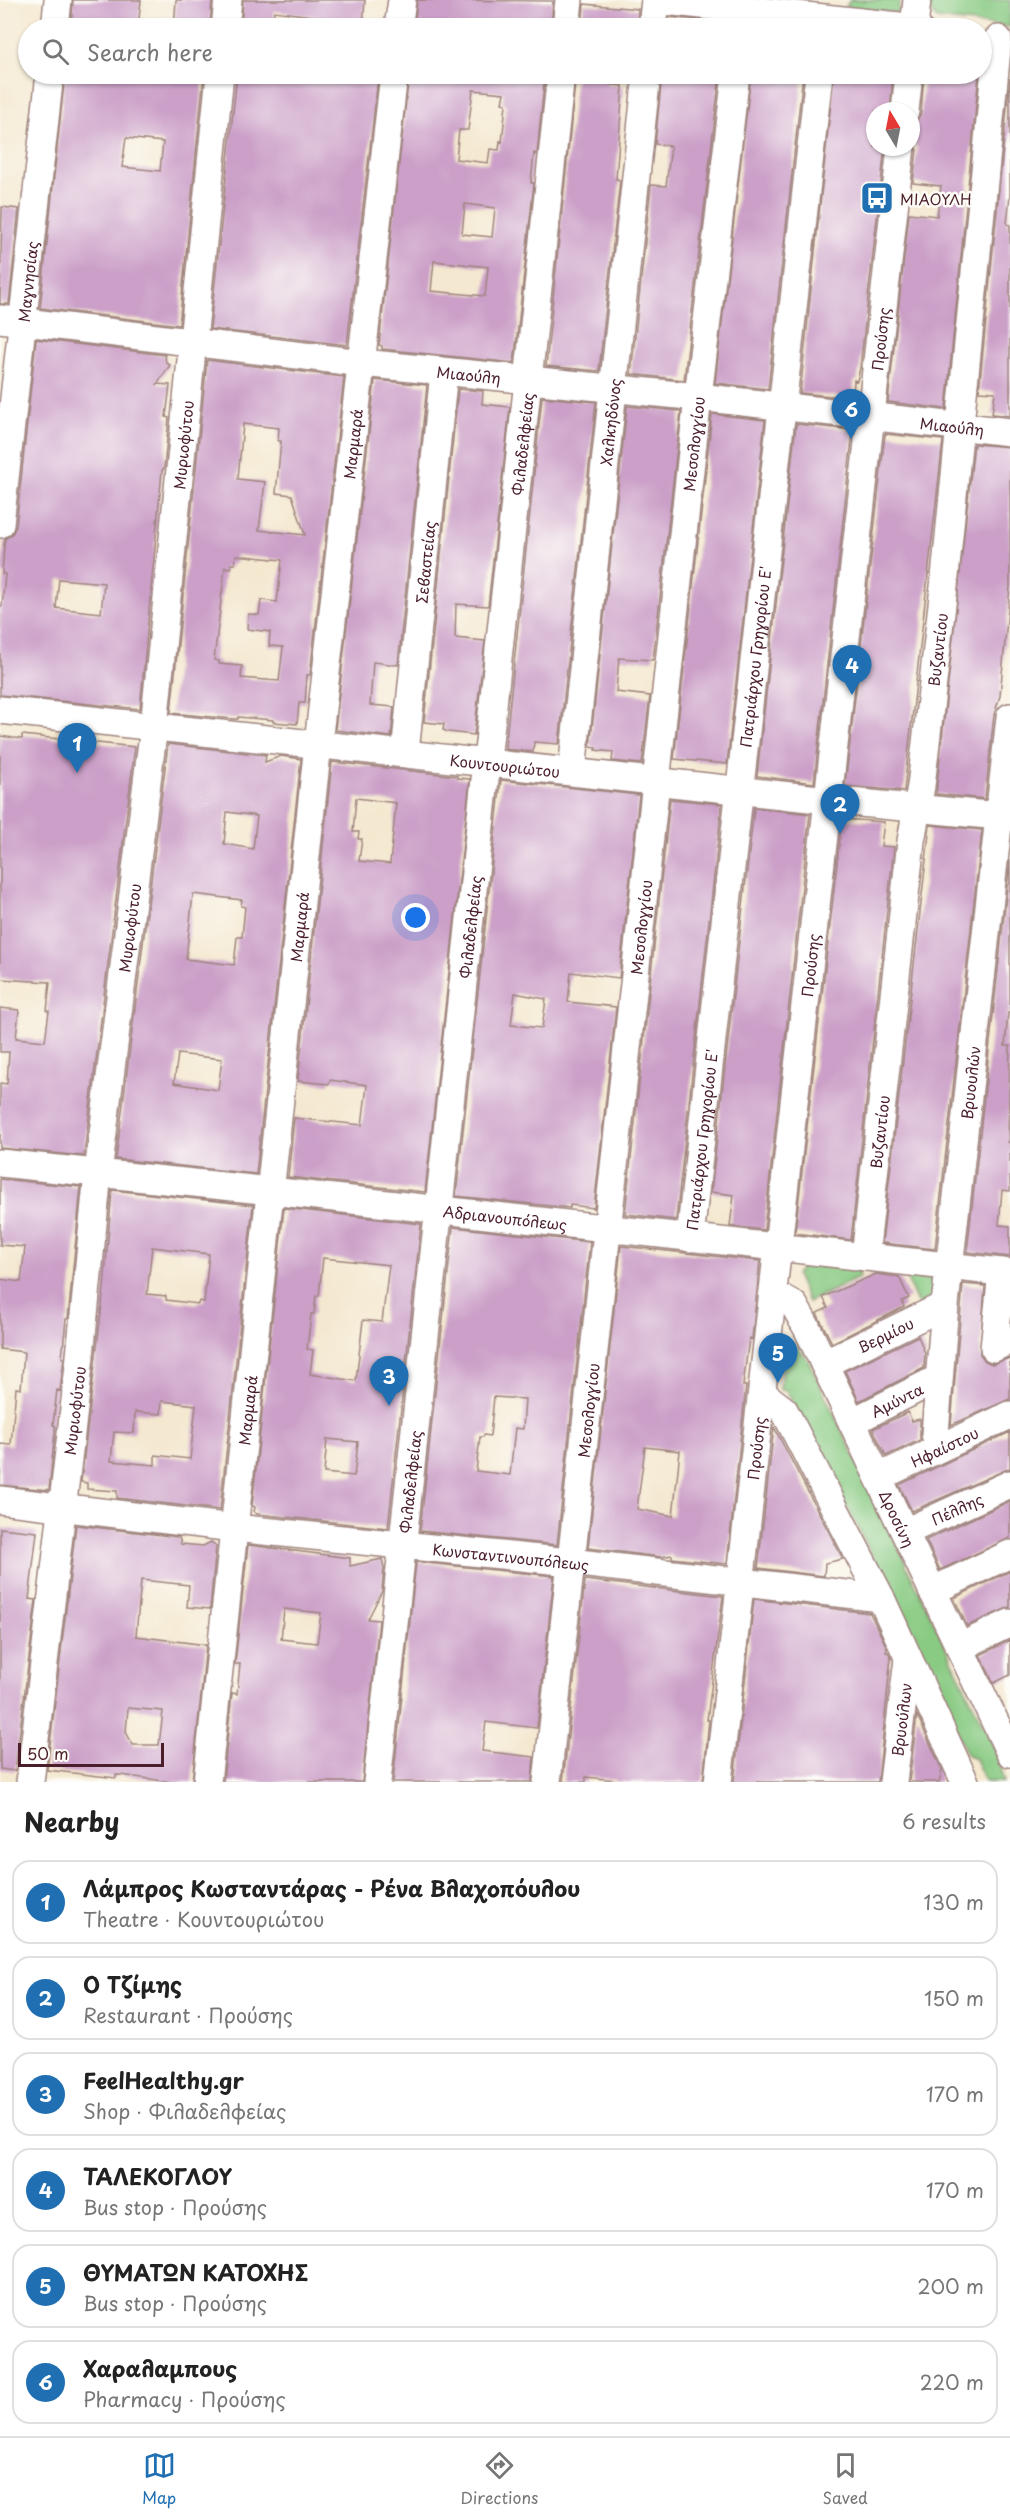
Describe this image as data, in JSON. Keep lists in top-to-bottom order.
{
  "streets": {
    "street": [
      "Μαγνησίας",
      "Προύσης",
      "Μιαούλη",
      "Χαλκηδόνος",
      "Μεσολογγίου",
      "Μυριοφύτου",
      "Μαρμαρά",
      "Φιλαδελφείας",
      "Σεβαστείας",
      "Βυζαντίου",
      "Πατριάρχου Γρηγορίου Ε'",
      "Κουντουριώτου",
      "Βρυουλών",
      "Αδριανουπόλεως",
      "Βερμίου",
      "Αμύντα",
      "Ηφαίστου",
      "Πέλλης",
      "Δροσίνη",
      "Κωνσταντινουπόλεως",
      "Βρυούλων"
    ]
  },
  "crossings": [
    ["Μαγνησίας", "Μιαούλη"],
    ["Προύσης", "Μιαούλη"],
    ["Προύσης", "Κουντουριώτου"],
    ["Προύσης", "Αδριανουπόλεως"],
    ["Προύσης", "Δροσίνη"],
    ["Προύσης", "Κωνσταντινουπόλεως"],
    ["Μιαούλη", "Χαλκηδόνος"],
    ["Μιαούλη", "Μεσολογγίου"],
    ["Μιαούλη", "Μυριοφύτου"],
    ["Μιαούλη", "Μαρμαρά"],
    ["Μιαούλη", "Φιλαδελφείας"],
    ["Μιαούλη", "Σεβαστείας"],
    ["Μιαούλη", "Βυζαντίου"],
    ["Μιαούλη", "Πατριάρχου Γρηγορίου Ε'"],
    ["Χαλκηδόνος", "Κουντουριώτου"],
    ["Μεσολογγίου", "Κουντουριώτου"],
    ["Μεσολογγίου", "Αδριανουπόλεως"],
    ["Μεσολογγίου", "Κωνσταντινουπόλεως"],
    ["Μυριοφύτου", "Κουντουριώτου"],
    ["Μυριοφύτου", "Αδριανουπόλεως"],
    ["Μυριοφύτου", "Κωνσταντινουπόλεως"],
    ["Μαρμαρά", "Κουντουριώτου"],
    ["Μαρμαρά", "Αδριανουπόλεως"],
    ["Μαρμαρά", "Κωνσταντινουπόλεως"],
    ["Φιλαδελφείας", "Κουντουριώτου"],
    ["Φιλαδελφείας", "Αδριανουπόλεως"],
    ["Φιλαδελφείας", "Κωνσταντινουπόλεως"],
    ["Σεβαστείας", "Κουντουριώτου"],
    ["Βυζαντίου", "Κουντουριώτου"],
    ["Βυζαντίου", "Αδριανουπόλεως"],
    ["Πατριάρχου Γρηγορίου Ε'", "Κουντουριώτου"],
    ["Πατριάρχου Γρηγορίου Ε'", "Αδριανουπόλεως"],
    ["Κουντουριώτου", "Βρυουλών"],
    ["Βρυουλών", "Αδριανουπόλεως"],
    ["Βρυουλών", "Βερμίου"],
    ["Βρυουλών", "Αμύντα"],
    ["Βρυουλών", "Ηφαίστου"],
    ["Βερμίου", "Δροσίνη"],
    ["Αμύντα", "Δροσίνη"],
    ["Ηφαίστου", "Δροσίνη"],
    ["Πέλλης", "Δροσίνη"]
  ],
  "places": {
    "bus stop": ["ΜΙΑΟΥΛΗ"]
  },
  "scale_bar": "50 m",
  "north": "top",
  "page": {
    "search": "Search here",
    "pins": [
      "6",
      "4",
      "1",
      "2",
      "5",
      "3"
    ],
    "scale": "50 m",
    "heading": ["Nearby", "6 results"],
    "list": [
      {
        "mark": "1",
        "name": "Λάμπρος Κωσταντάρας - Ρένα Βλαχοπόυλου",
        "note": "Theatre · Κουντουριώτου",
        "value": "130 m"
      },
      {
        "mark": "2",
        "name": "Ο Τζίμης",
        "note": "Restaurant · Προύσης",
        "value": "150 m"
      },
      {
        "mark": "3",
        "name": "FeelHealthy.gr",
        "note": "Shop · Φιλαδελφείας",
        "value": "170 m"
      },
      {
        "mark": "4",
        "name": "ΤΑΛΕΚΟΓΛΟΥ",
        "note": "Bus stop · Προύσης",
        "value": "170 m"
      },
      {
        "mark": "5",
        "name": "ΘΥΜΑΤΩΝ ΚΑΤΟΧΗΣ",
        "note": "Bus stop · Προύσης",
        "value": "200 m"
      },
      {
        "mark": "6",
        "name": "Χαραλαμπους",
        "note": "Pharmacy · Προύσης",
        "value": "220 m"
      }
    ],
    "nav": ["Map", "Directions", "Saved"]
  }
}
